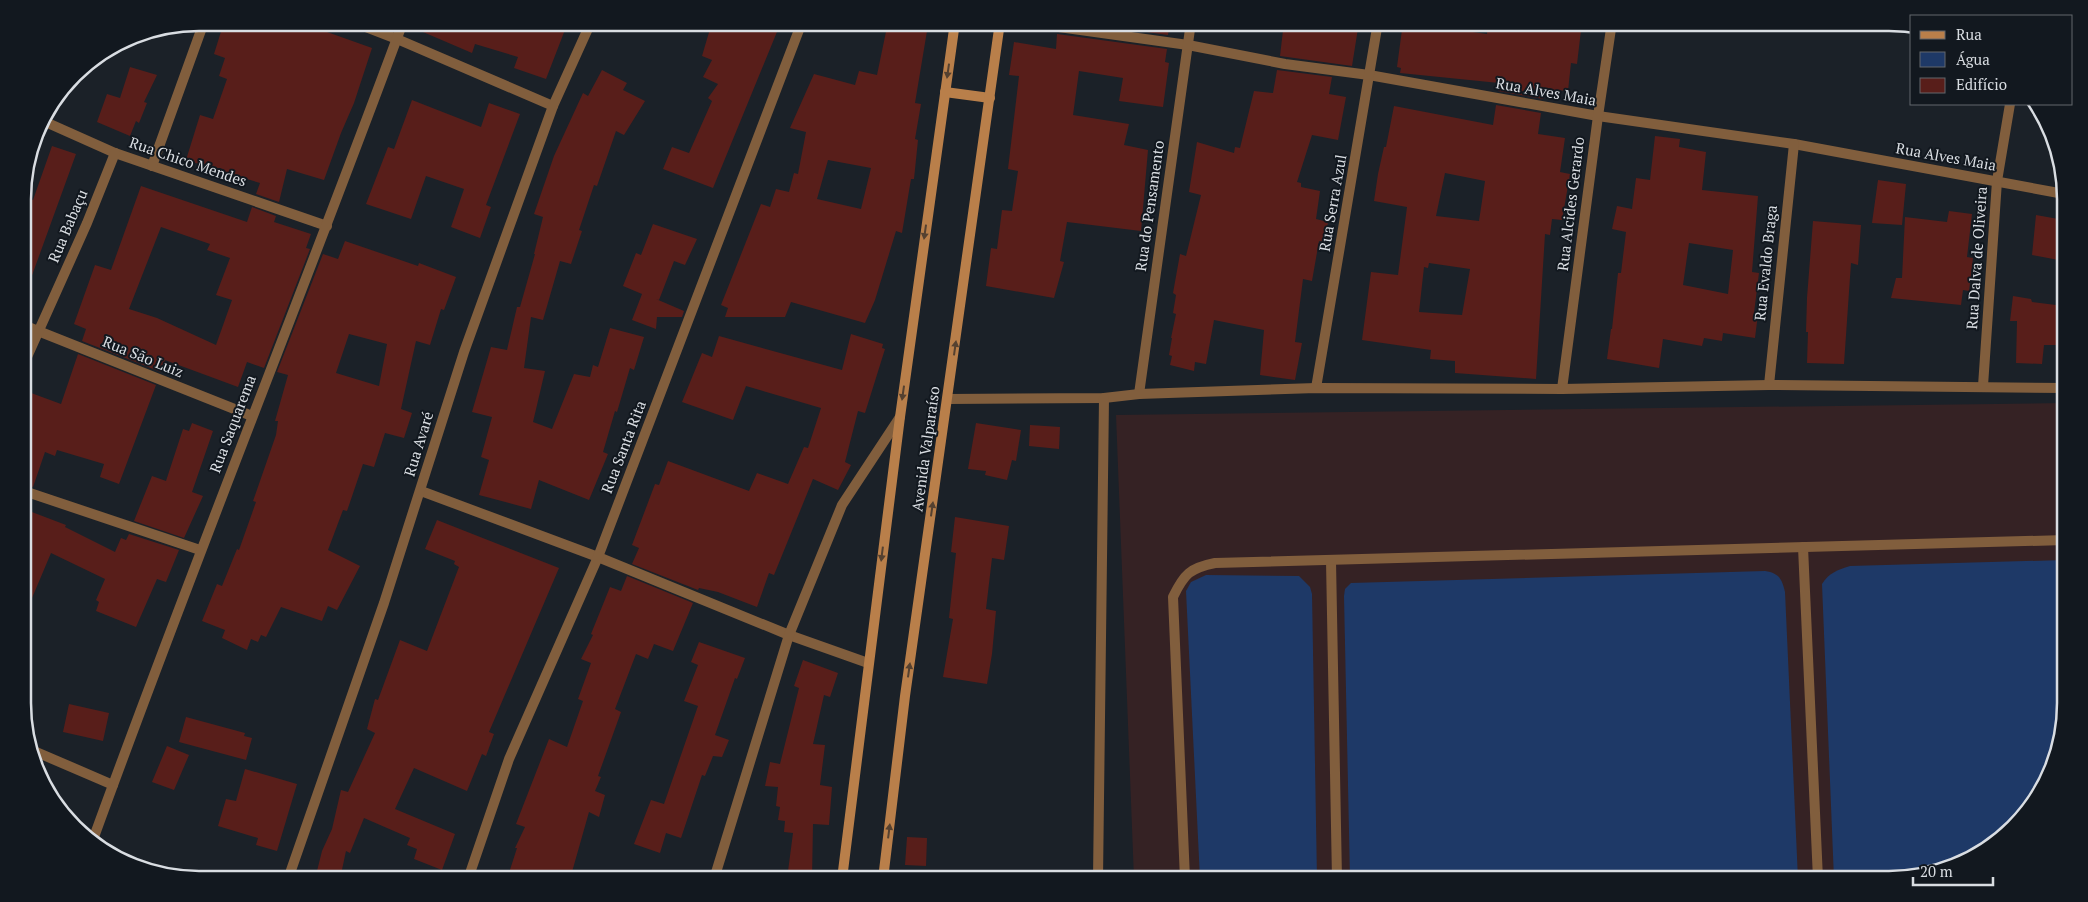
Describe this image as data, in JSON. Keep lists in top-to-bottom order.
{
  "streets": {
    "main road": ["Avenida Valparaíso"],
    "street": [
      "Rua Alves Maia",
      "Rua Chico Mendes",
      "Rua Serra Azul",
      "Rua Alcides Gerardo",
      "Rua do Pensamento",
      "Rua Babaçu",
      "Rua Dalva de Oliveira",
      "Rua Evaldo Braga",
      "Rua São Luiz",
      "Rua Saquarema",
      "Rua Avaré",
      "Rua Santa Rita"
    ]
  },
  "crossings": [
    ["Rua Alves Maia", "Rua Serra Azul"],
    ["Rua Alves Maia", "Rua Alcides Gerardo"],
    ["Rua Alves Maia", "Rua do Pensamento"],
    ["Rua Alves Maia", "Rua Dalva de Oliveira"],
    ["Rua Alves Maia", "Rua Evaldo Braga"],
    ["Rua Chico Mendes", "Rua Babaçu"],
    ["Rua Chico Mendes", "Rua Saquarema"],
    ["Rua Babaçu", "Rua São Luiz"],
    ["Rua São Luiz", "Rua Saquarema"]
  ],
  "legend": ["Rua", "Água", "Edifício"],
  "scale_bar": "20 m"
}
